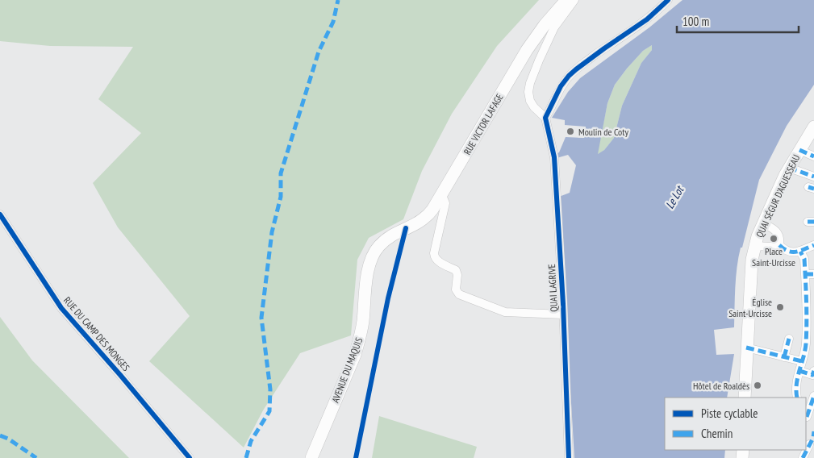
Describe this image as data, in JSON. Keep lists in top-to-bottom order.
{
  "streets": {
    "main road": ["RUE VICTOR LAFAGE", "QUAI SÉGUR D'AGUESSEAU", "AVENUE DU MAQUIS"],
    "street": ["QUAI LAGRIVE", "RUE DU CAMP DES MONGES"]
  },
  "crossings": [
    ["RUE VICTOR LAFAGE", "AVENUE DU MAQUIS"]
  ],
  "water": ["Le Lot"],
  "places": [
    "Moulin de Coty",
    "Place Saint-Urcisse",
    "Église Saint-Urcisse",
    "Hôtel de Roaldès"
  ],
  "legend": ["Piste cyclable", "Chemin"],
  "scale_bar": "100 m"
}
